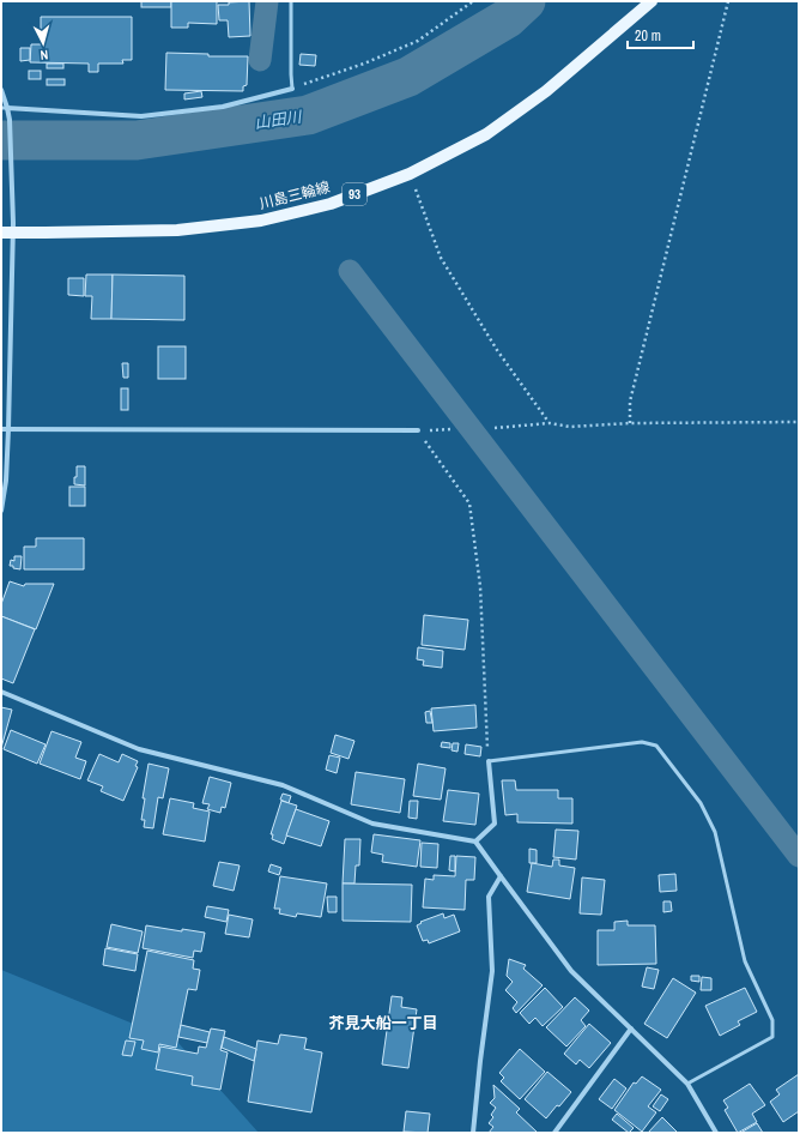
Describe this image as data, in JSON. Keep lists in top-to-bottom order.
{
  "streets": {
    "main road": ["93", "川島三輪線"]
  },
  "districts": ["芥見大船一丁目"],
  "water": ["山田川"],
  "scale_bar": "20 m",
  "north": "bottom"
}
